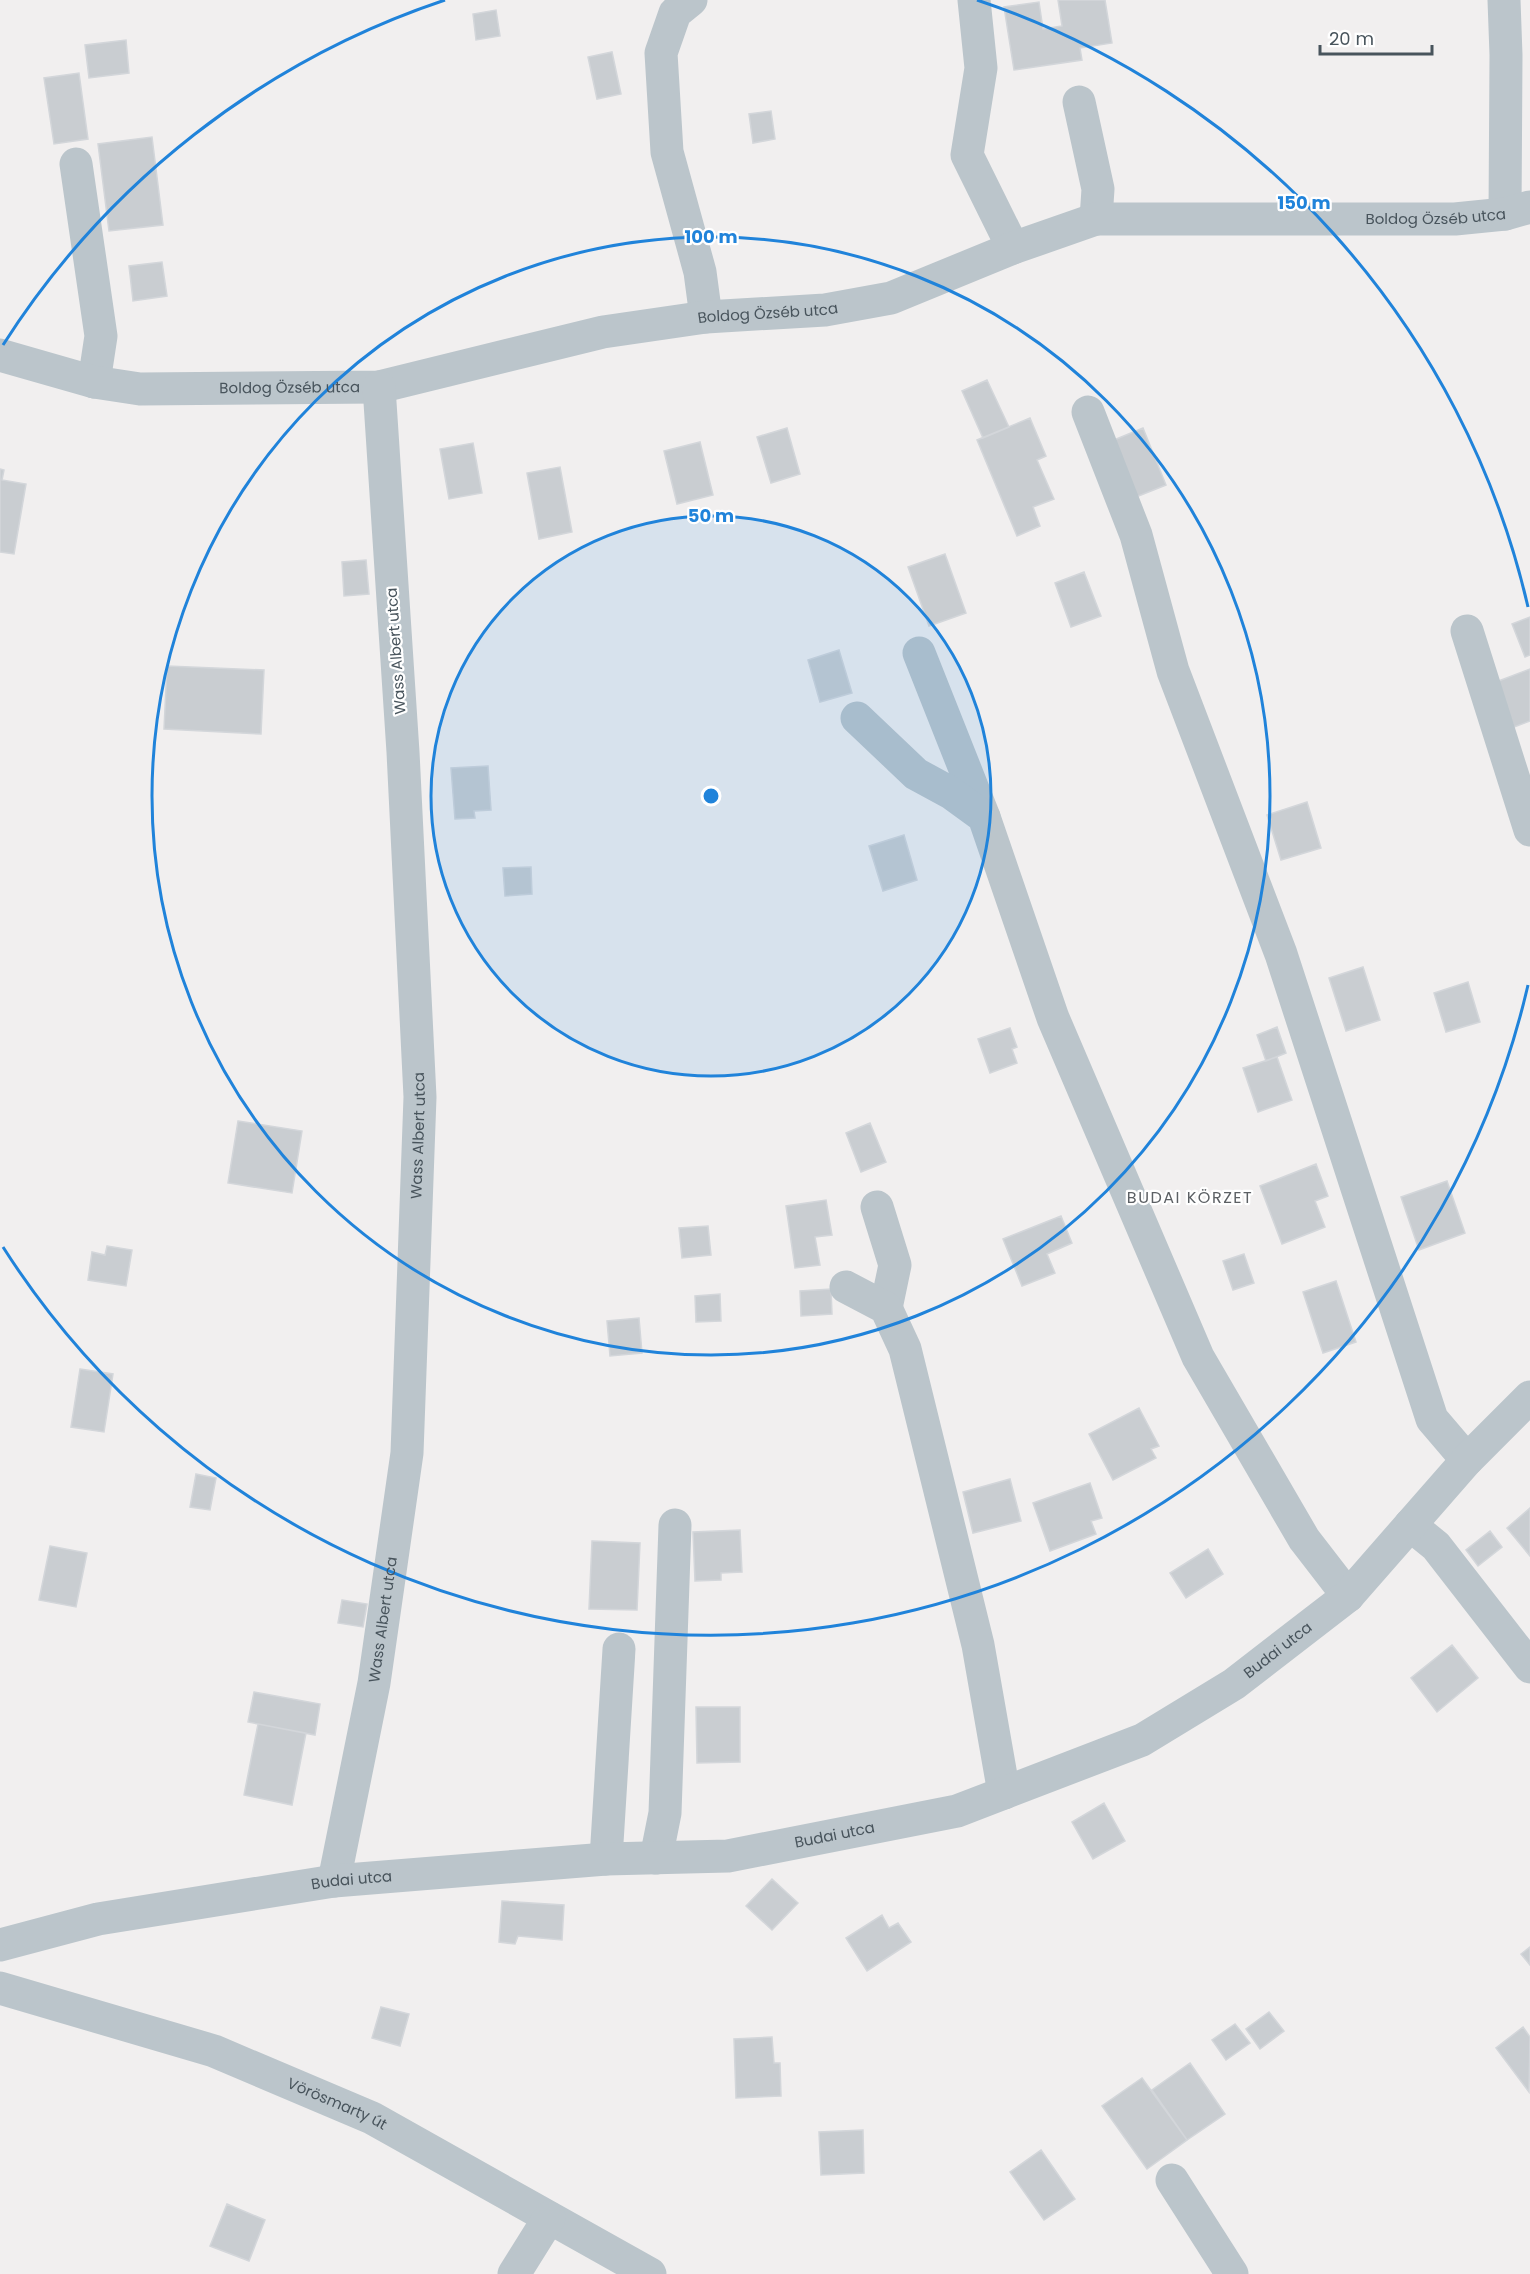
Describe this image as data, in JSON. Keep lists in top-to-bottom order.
{
  "streets": {
    "street": [
      "Boldog Özséb utca",
      "Wass Albert utca",
      "Budai utca",
      "Vörösmarty út"
    ]
  },
  "crossings": [
    ["Boldog Özséb utca", "Wass Albert utca"],
    ["Wass Albert utca", "Budai utca"]
  ],
  "districts": ["BUDAI KÖRZET"],
  "scale_bar": "20 m",
  "rings": ["150 m", "100 m", "50 m"]
}
